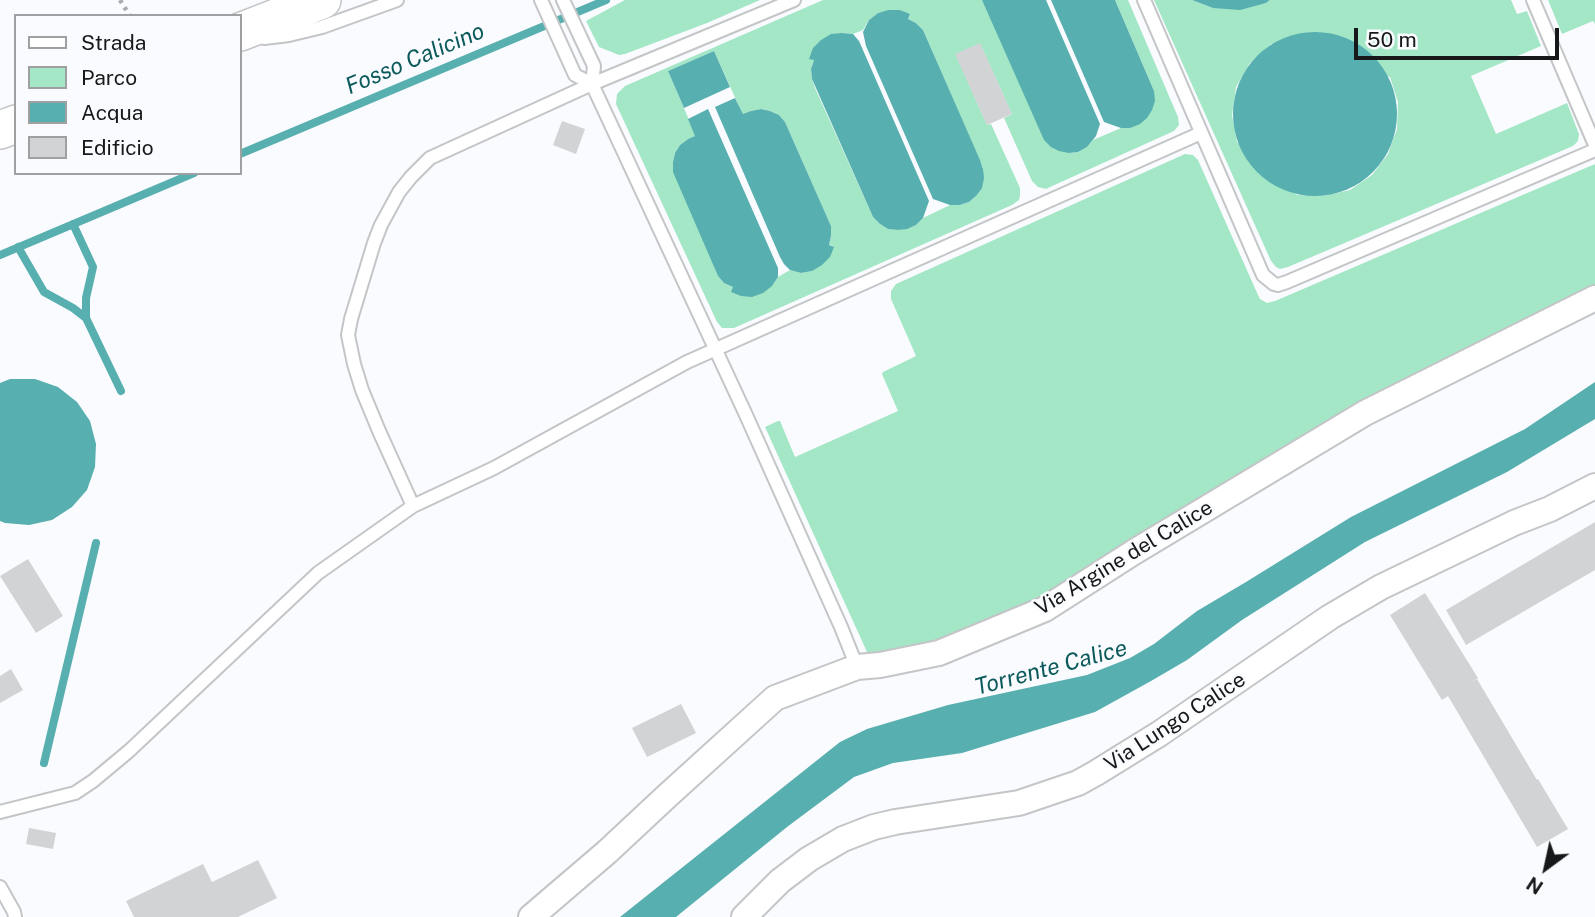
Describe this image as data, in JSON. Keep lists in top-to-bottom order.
{
  "streets": {
    "street": ["Via Argine del Calice", "Via Lungo Calice"]
  },
  "water": ["Fosso Calicino", "Torrente Calice"],
  "legend": [
    "Strada",
    "Parco",
    "Acqua",
    "Edificio"
  ],
  "scale_bar": "50 m",
  "north": "bottom left"
}
